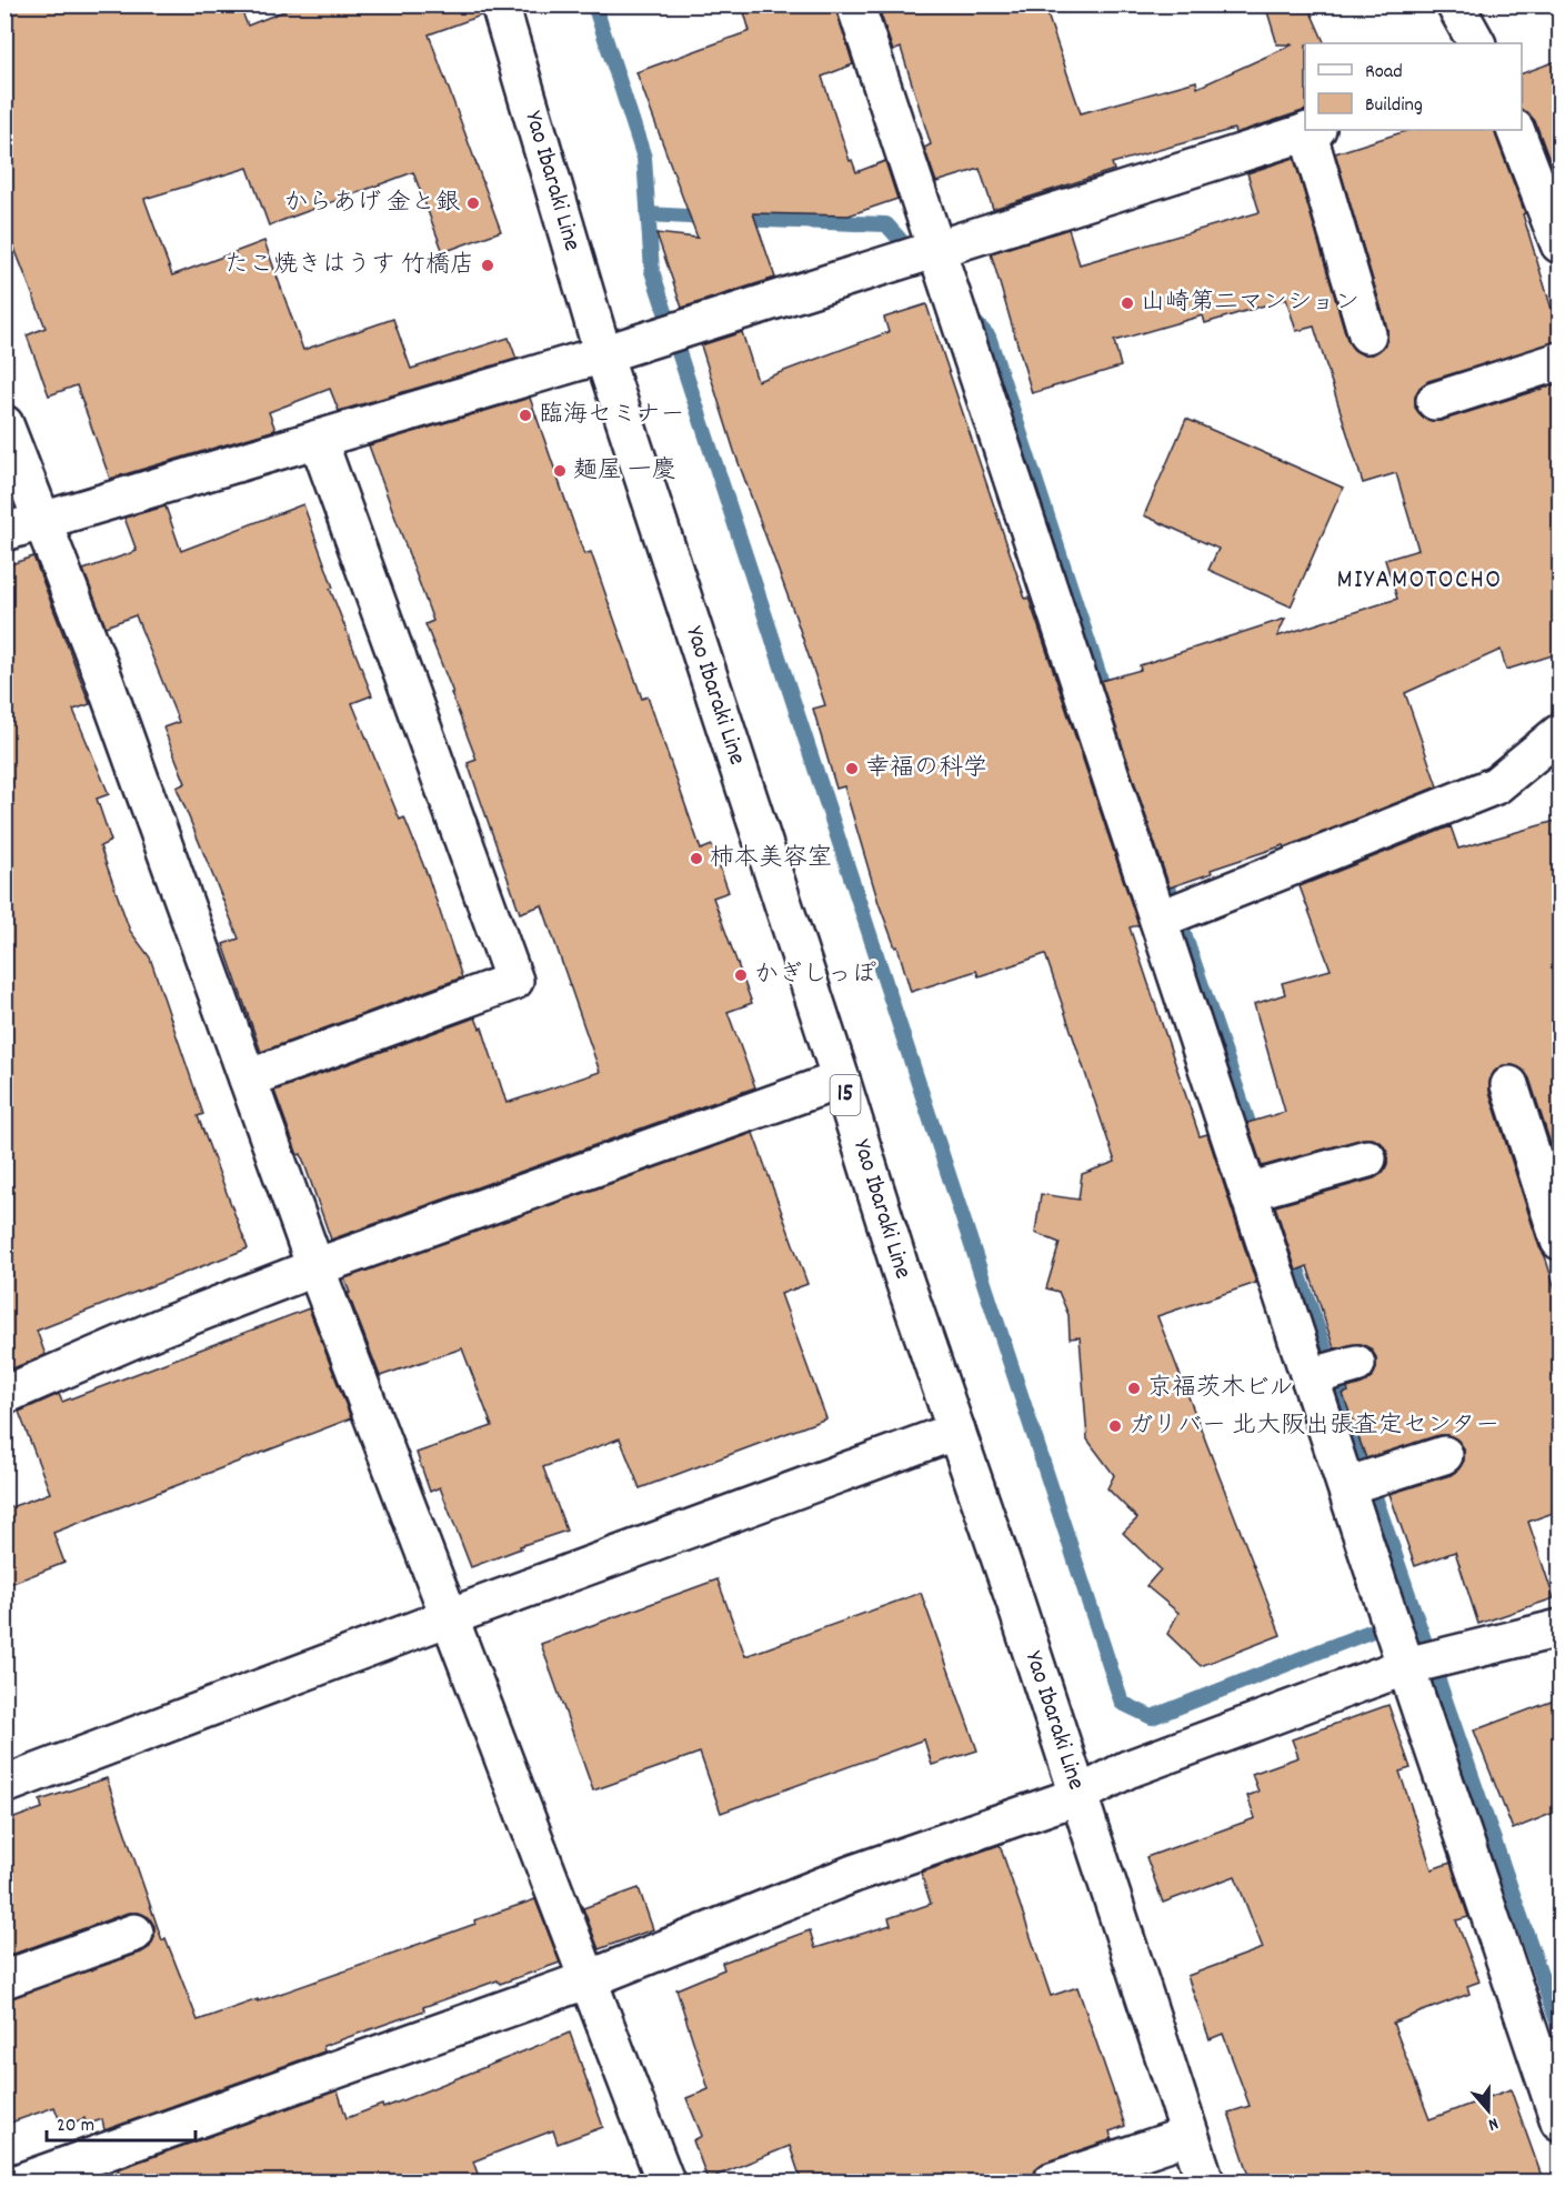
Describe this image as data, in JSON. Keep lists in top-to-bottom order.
{
  "streets": {
    "street": ["Yao Ibaraki Line", "15"]
  },
  "districts": ["MIYAMOTOCHO"],
  "places": [
    "からあげ 金と銀",
    "たこ焼きはうす 竹橋店",
    "山崎第二マンション",
    "臨海セミナー",
    "麺屋 一慶",
    "幸福の科学",
    "柿本美容室",
    "かぎしっぽ",
    "京福茨木ビル",
    "ガリバー 北大阪出張査定センター"
  ],
  "legend": ["Road", "Building"],
  "scale_bar": "20 m",
  "north": "bottom"
}
